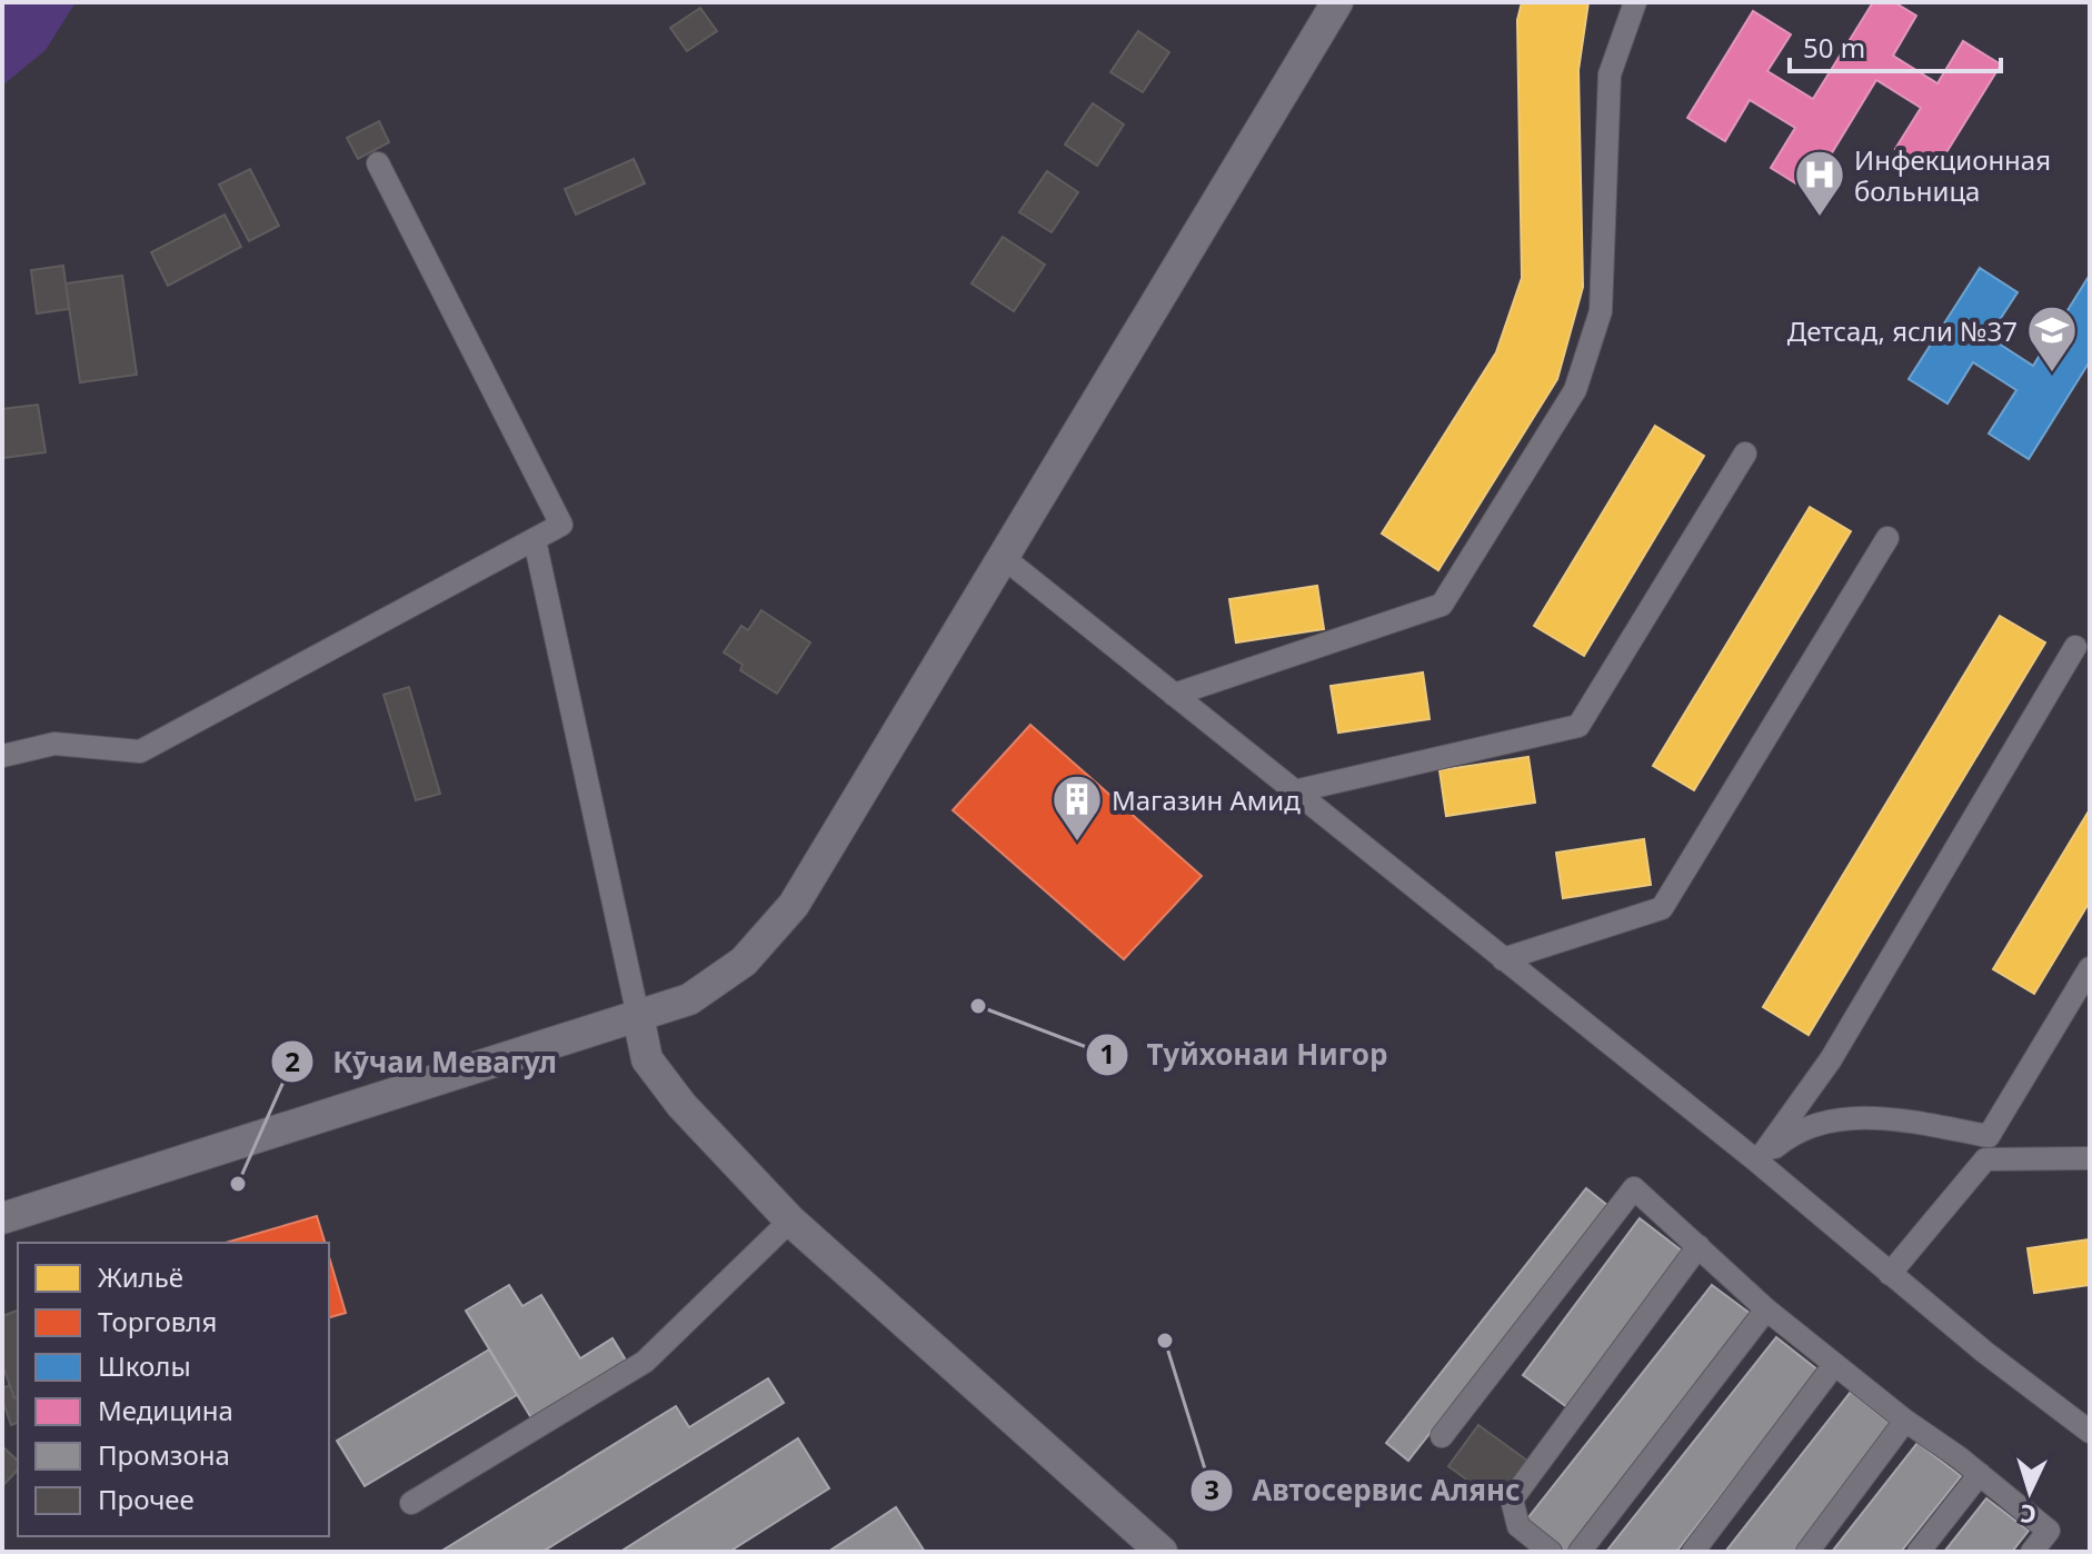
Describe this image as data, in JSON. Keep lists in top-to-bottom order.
{
  "places": {
    "hospital": ["Инфекционная больница"],
    "school or university": ["Детсад, ясли №37"],
    "building": ["Магазин Амид"],
    "other": ["Туйхонаи Нигор", "Кӯчаи Мевагул", "Автосервис Алянс"]
  },
  "legend": [
    "Жильё",
    "Торговля",
    "Школы",
    "Медицина",
    "Промзона",
    "Прочее"
  ],
  "scale_bar": "50 m",
  "north": "bottom"
}
